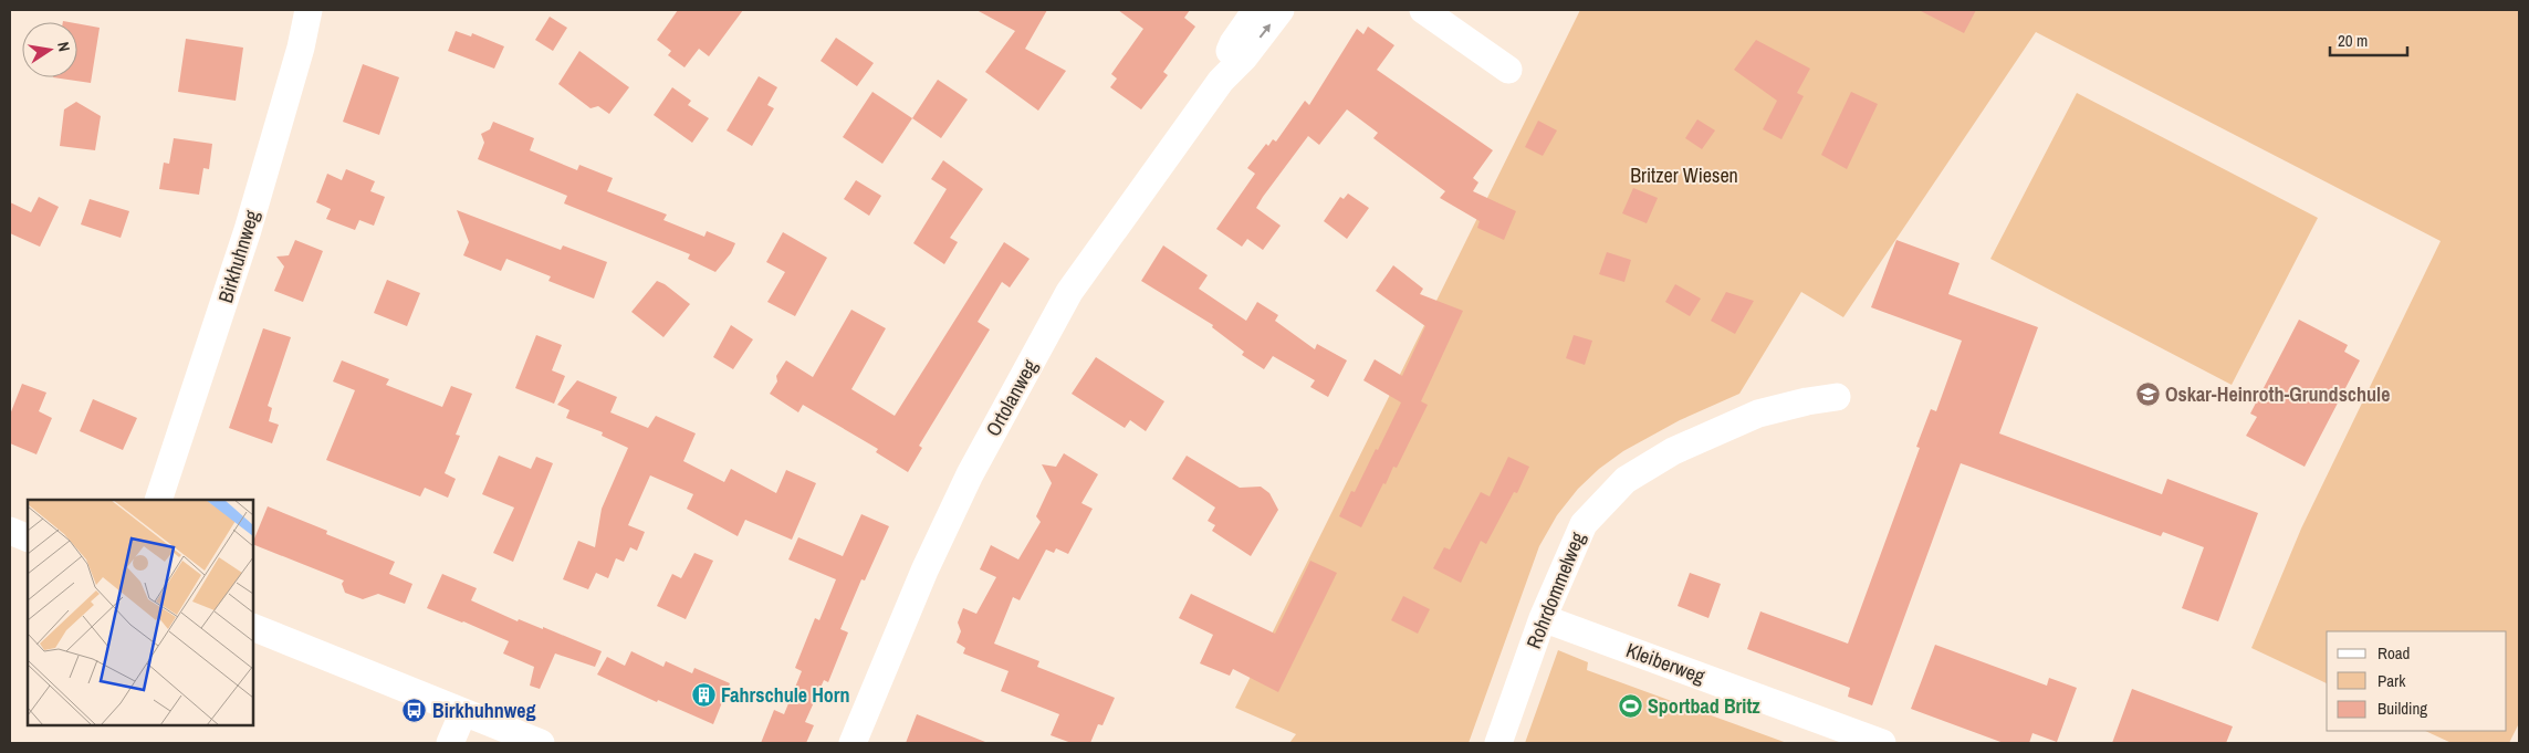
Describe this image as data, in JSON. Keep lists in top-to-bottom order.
{
  "streets": {
    "street": [
      "Birkhuhnweg",
      "Ortolanweg",
      "Rohrdommelweg",
      "Kleiberweg"
    ]
  },
  "crossings": [
    ["Rohrdommelweg", "Kleiberweg"]
  ],
  "parks": ["Britzer Wiesen"],
  "places": {
    "school or university": ["Oskar-Heinroth-Grundschule"],
    "building": ["Fahrschule Horn"],
    "sports": ["Sportbad Britz"],
    "bus stop": ["Birkhuhnweg"]
  },
  "legend": ["Road", "Park", "Building"],
  "scale_bar": "20 m",
  "north": "right"
}
